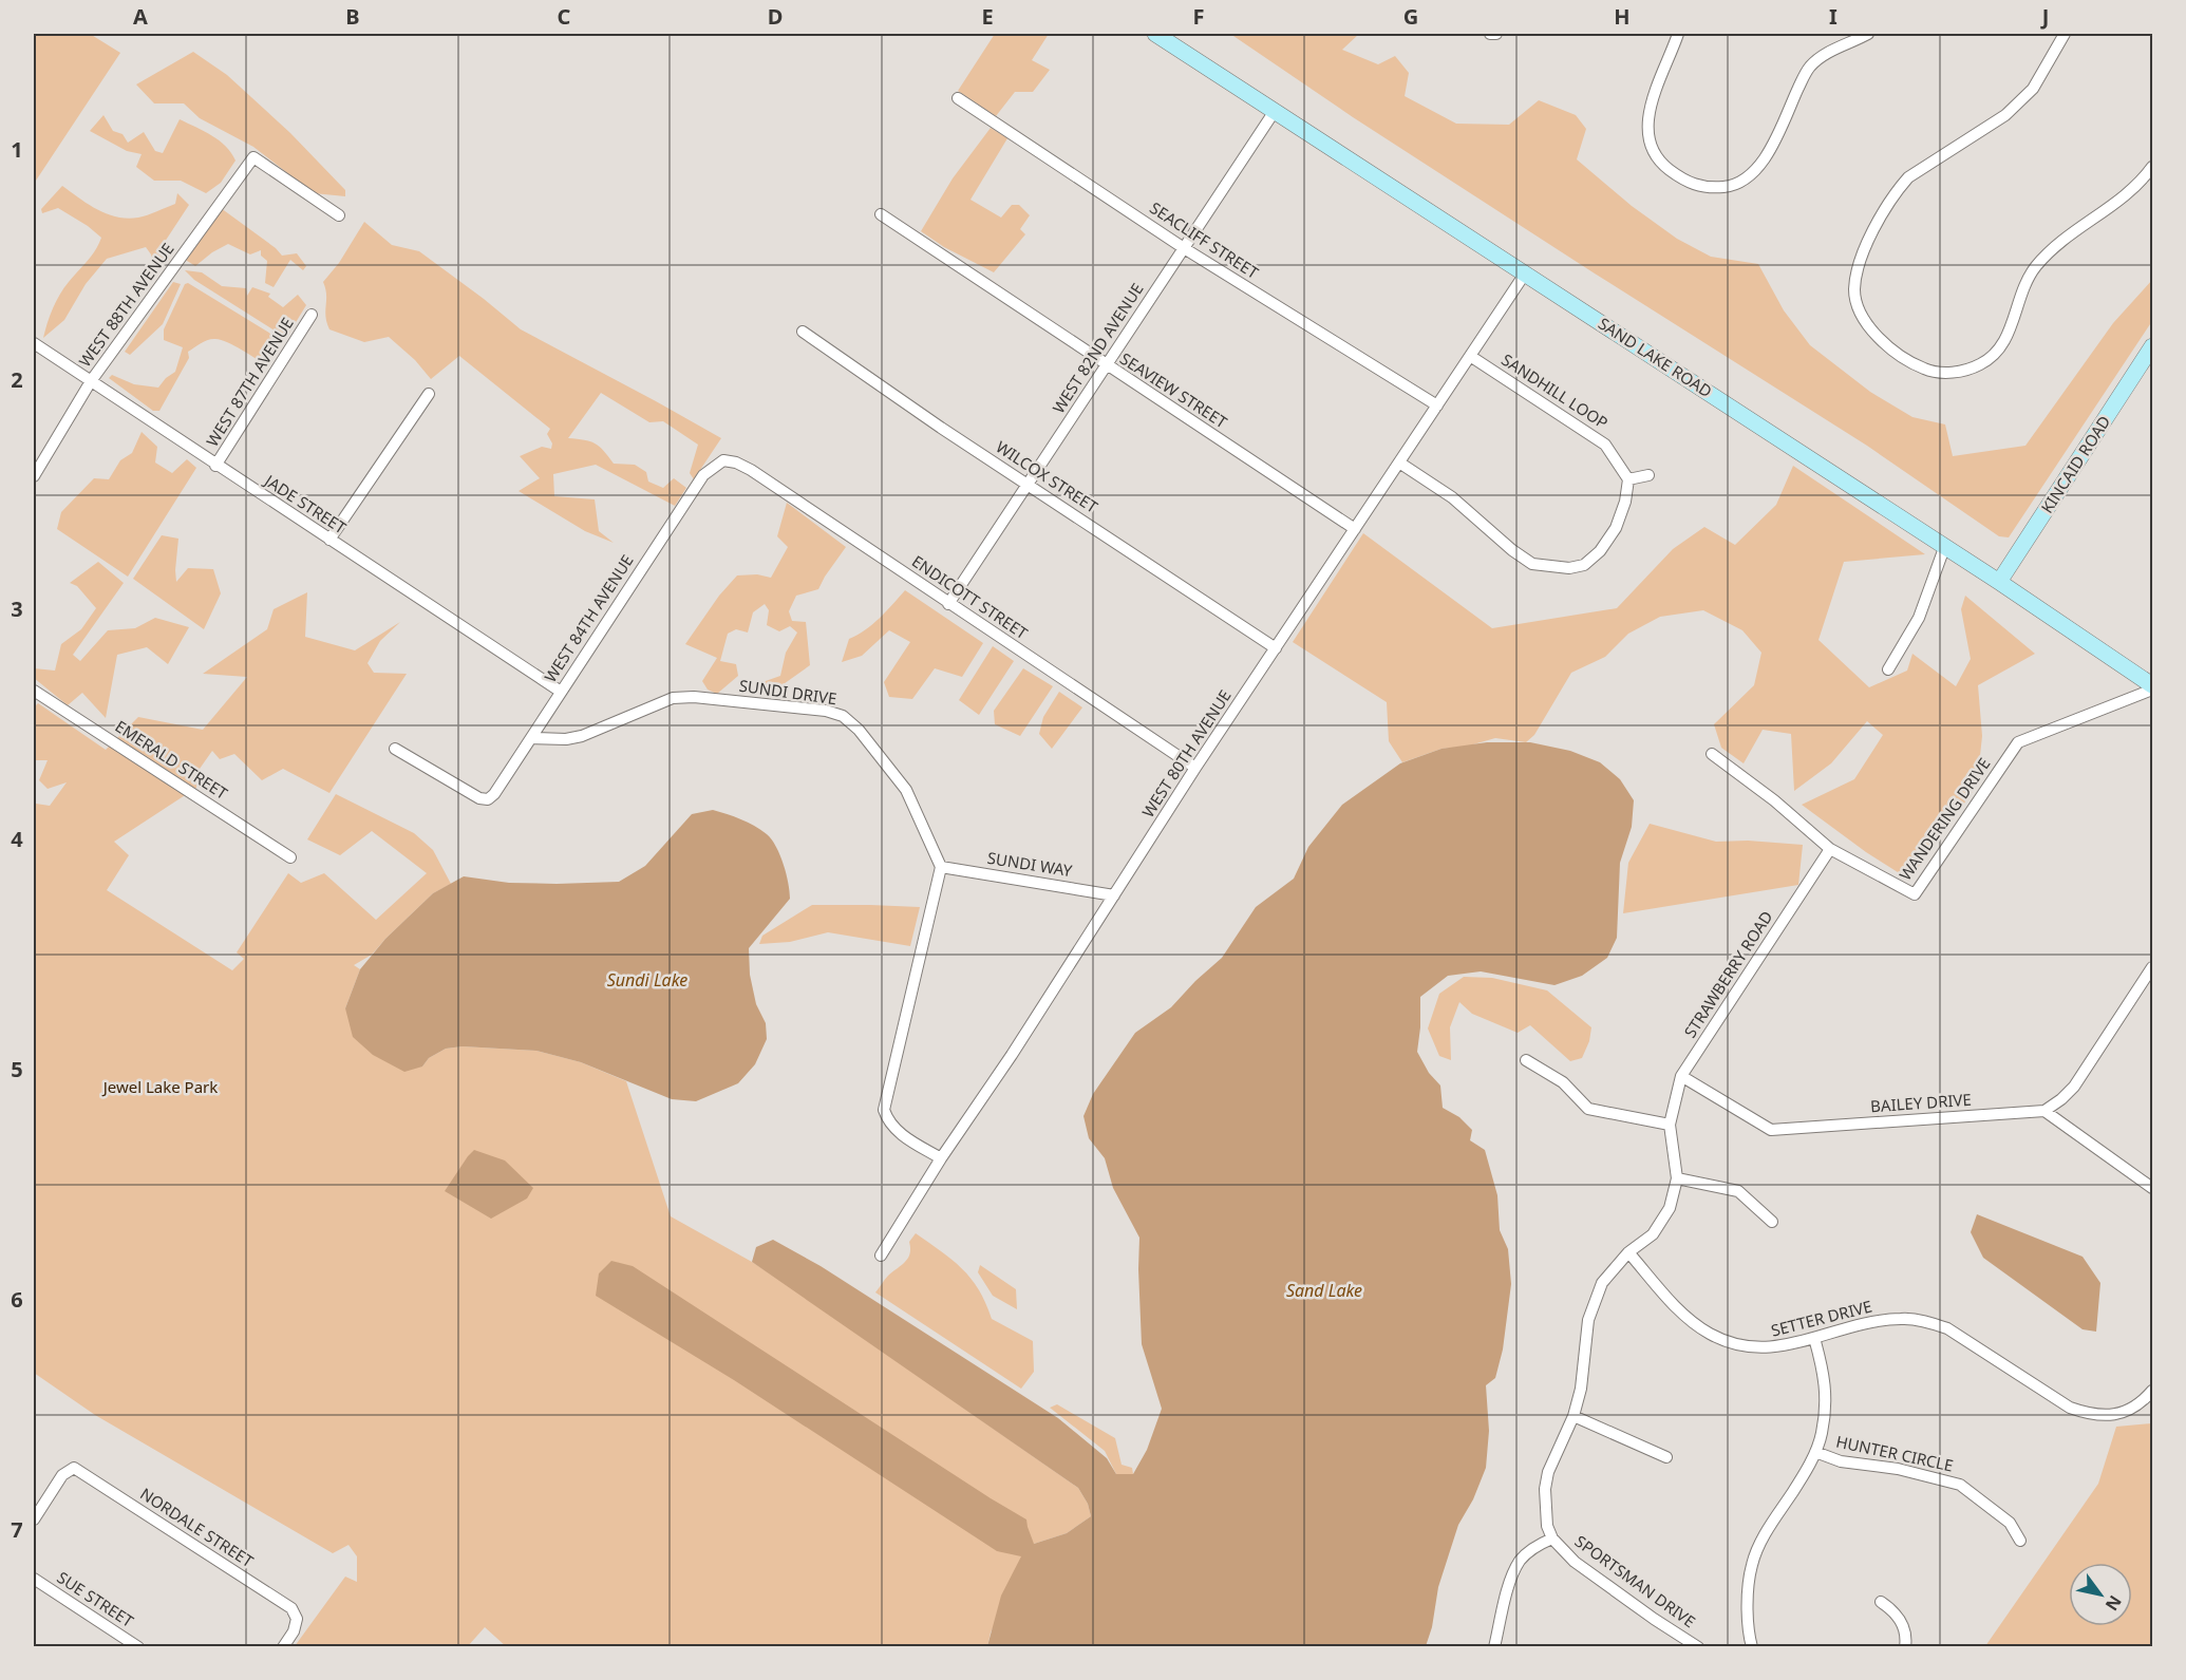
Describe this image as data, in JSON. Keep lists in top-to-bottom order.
{
  "streets": {
    "main road": ["SAND LAKE ROAD", "KINCAID ROAD"],
    "street": [
      "SEACLIFF STREET",
      "WEST 88TH AVENUE",
      "WEST 82ND AVENUE",
      "WEST 87TH AVENUE",
      "SEAVIEW STREET",
      "SANDHILL LOOP",
      "WILCOX STREET",
      "JADE STREET",
      "ENDICOTT STREET",
      "WEST 84TH AVENUE",
      "SUNDI DRIVE",
      "WEST 80TH AVENUE",
      "EMERALD STREET",
      "WANDERING DRIVE",
      "SUNDI WAY",
      "STRAWBERRY ROAD",
      "BAILEY DRIVE",
      "SETTER DRIVE",
      "HUNTER CIRCLE",
      "NORDALE STREET",
      "SPORTSMAN DRIVE",
      "SUE STREET"
    ]
  },
  "crossings": [
    ["SEACLIFF STREET", "WEST 82ND AVENUE"],
    ["SEACLIFF STREET", "WEST 80TH AVENUE"],
    ["WEST 88TH AVENUE", "JADE STREET"],
    ["WEST 82ND AVENUE", "SAND LAKE ROAD"],
    ["WEST 82ND AVENUE", "SEAVIEW STREET"],
    ["WEST 82ND AVENUE", "WILCOX STREET"],
    ["WEST 82ND AVENUE", "ENDICOTT STREET"],
    ["SAND LAKE ROAD", "KINCAID ROAD"],
    ["SAND LAKE ROAD", "WEST 80TH AVENUE"],
    ["SAND LAKE ROAD", "WANDERING DRIVE"],
    ["WEST 87TH AVENUE", "JADE STREET"],
    ["SEAVIEW STREET", "WEST 80TH AVENUE"],
    ["SANDHILL LOOP", "WEST 80TH AVENUE"],
    ["WILCOX STREET", "WEST 80TH AVENUE"],
    ["JADE STREET", "WEST 84TH AVENUE"],
    ["ENDICOTT STREET", "WEST 84TH AVENUE"],
    ["ENDICOTT STREET", "WEST 80TH AVENUE"],
    ["WEST 84TH AVENUE", "SUNDI DRIVE"],
    ["SUNDI DRIVE", "SUNDI WAY"],
    ["WEST 80TH AVENUE", "SUNDI WAY"],
    ["WANDERING DRIVE", "STRAWBERRY ROAD"],
    ["STRAWBERRY ROAD", "BAILEY DRIVE"],
    ["STRAWBERRY ROAD", "SPORTSMAN DRIVE"],
    ["SETTER DRIVE", "SPORTSMAN DRIVE"]
  ],
  "water": ["Sundi Lake", "Sand Lake"],
  "parks": ["Jewel Lake Park"],
  "north": "bottom right",
  "grid": {
    "columns": [
      "A",
      "B",
      "C",
      "D",
      "E",
      "F",
      "G",
      "H",
      "I",
      "J"
    ],
    "rows": [
      "1",
      "2",
      "3",
      "4",
      "5",
      "6",
      "7"
    ]
  }
}
